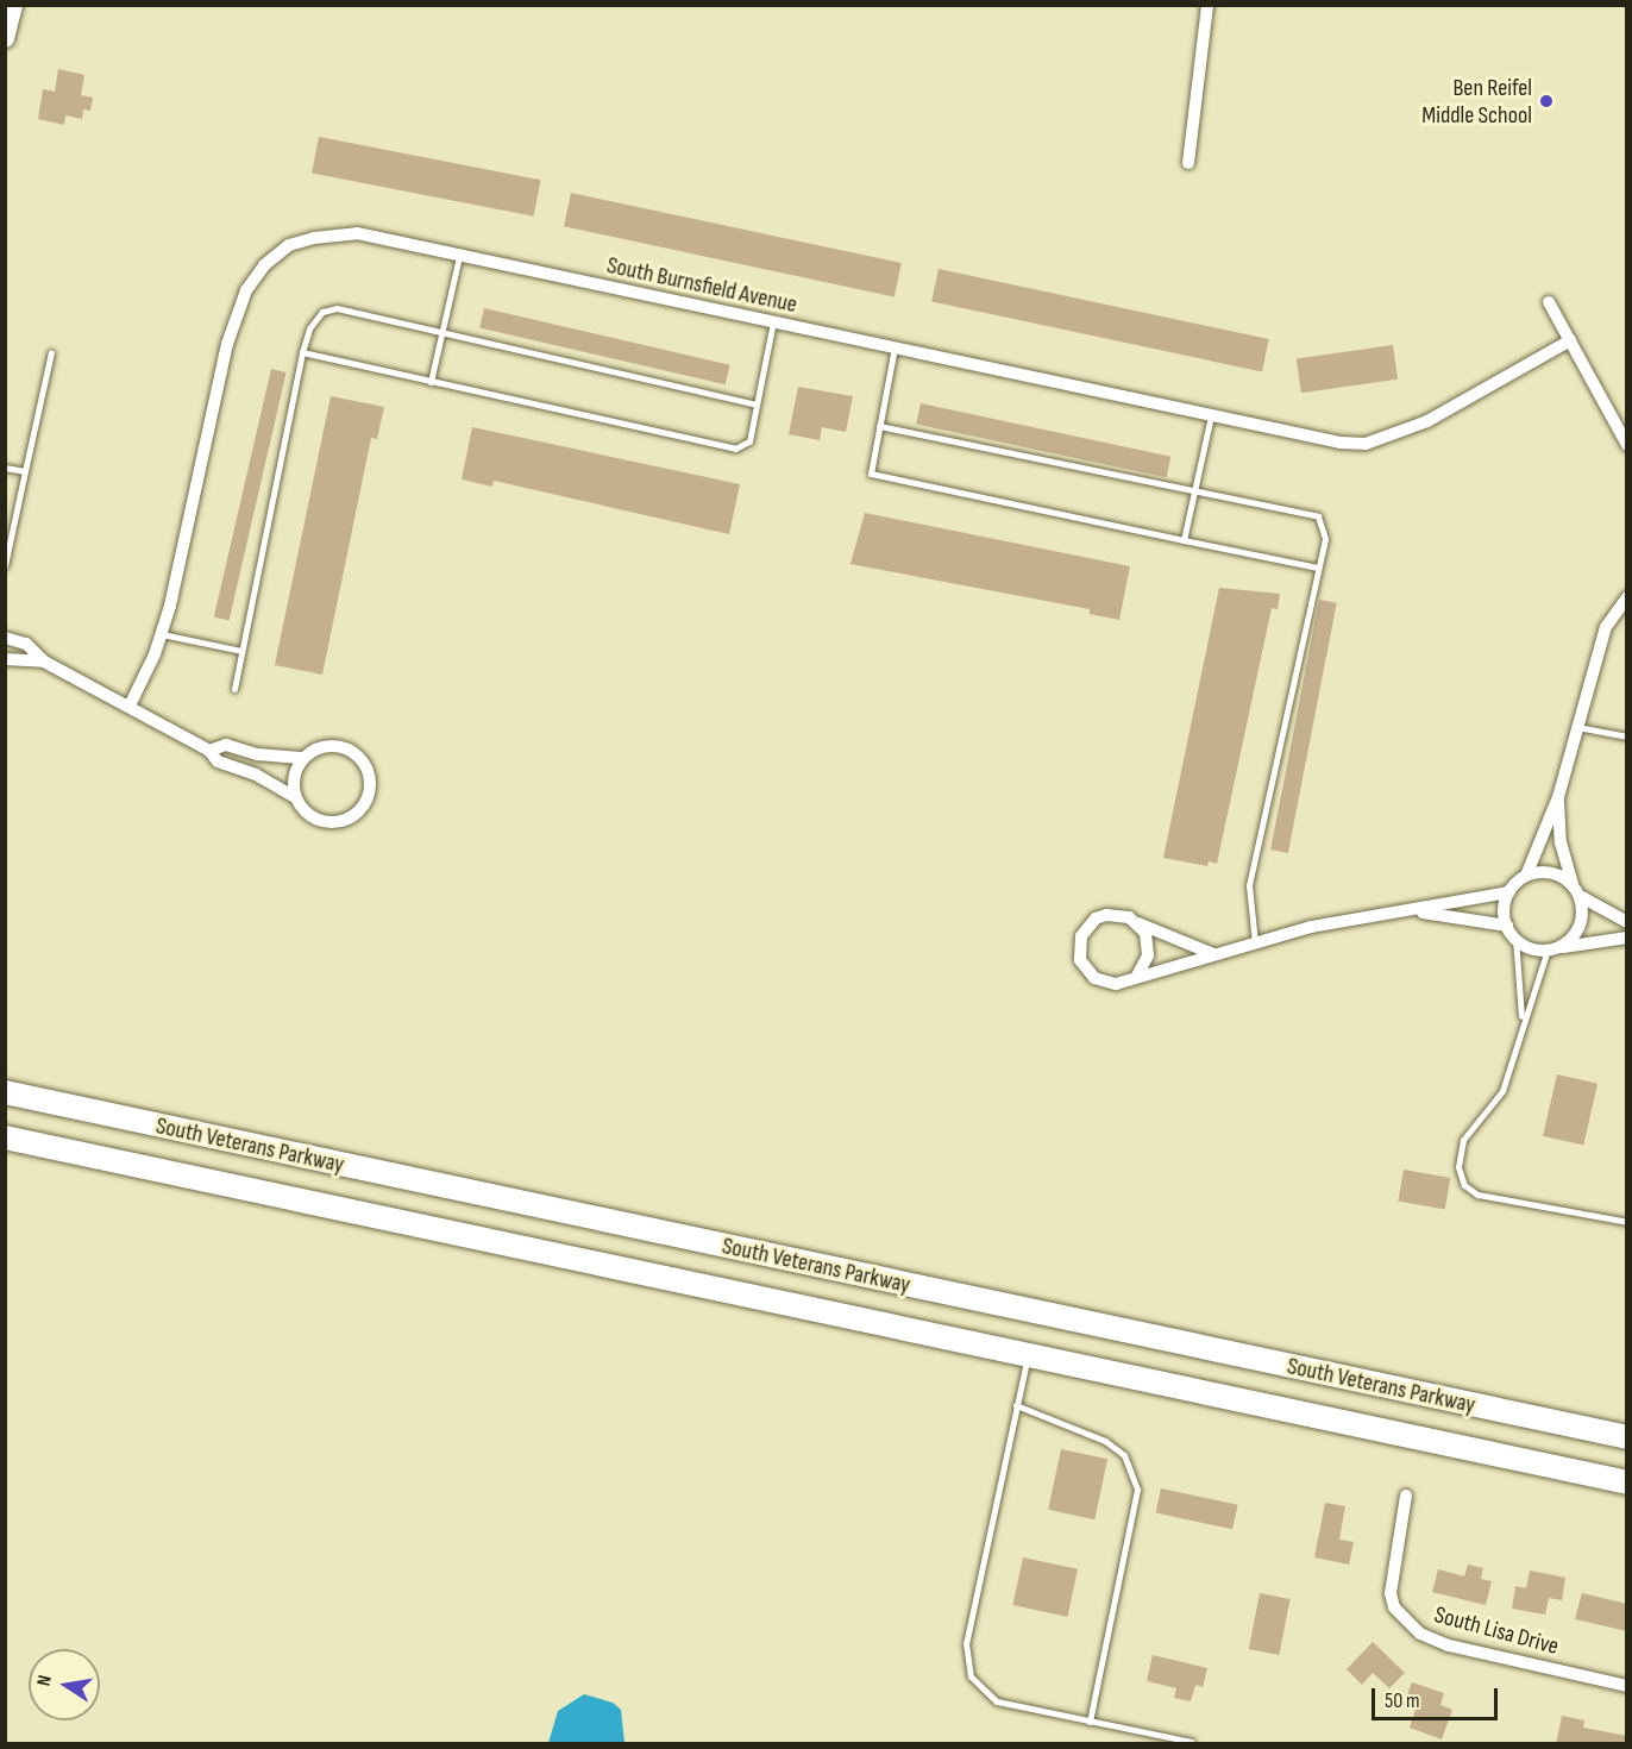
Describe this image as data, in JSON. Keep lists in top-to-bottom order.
{
  "streets": {
    "highway": ["South Veterans Parkway"],
    "street": ["South Burnsfield Avenue", "South Lisa Drive"]
  },
  "places": ["Ben Reifel Middle School"],
  "scale_bar": "50 m",
  "north": "left"
}
